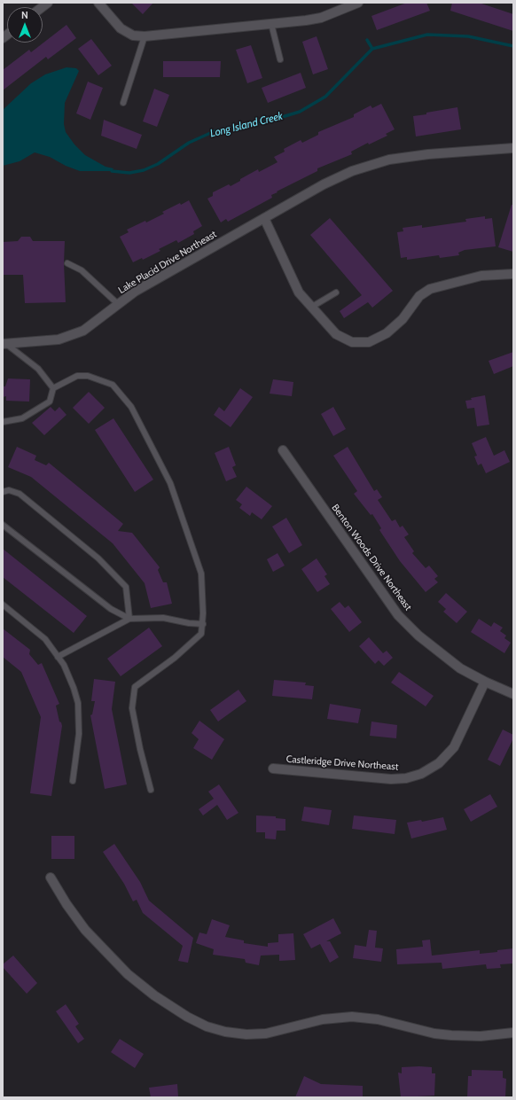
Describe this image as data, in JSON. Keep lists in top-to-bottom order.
{
  "streets": {
    "street": ["Lake Placid Drive Northeast", "Benton Woods Drive Northeast", "Castleridge Drive Northeast"]
  },
  "crossings": [
    ["Benton Woods Drive Northeast", "Castleridge Drive Northeast"]
  ],
  "water": ["Long Island Creek"],
  "north": "top"
}
